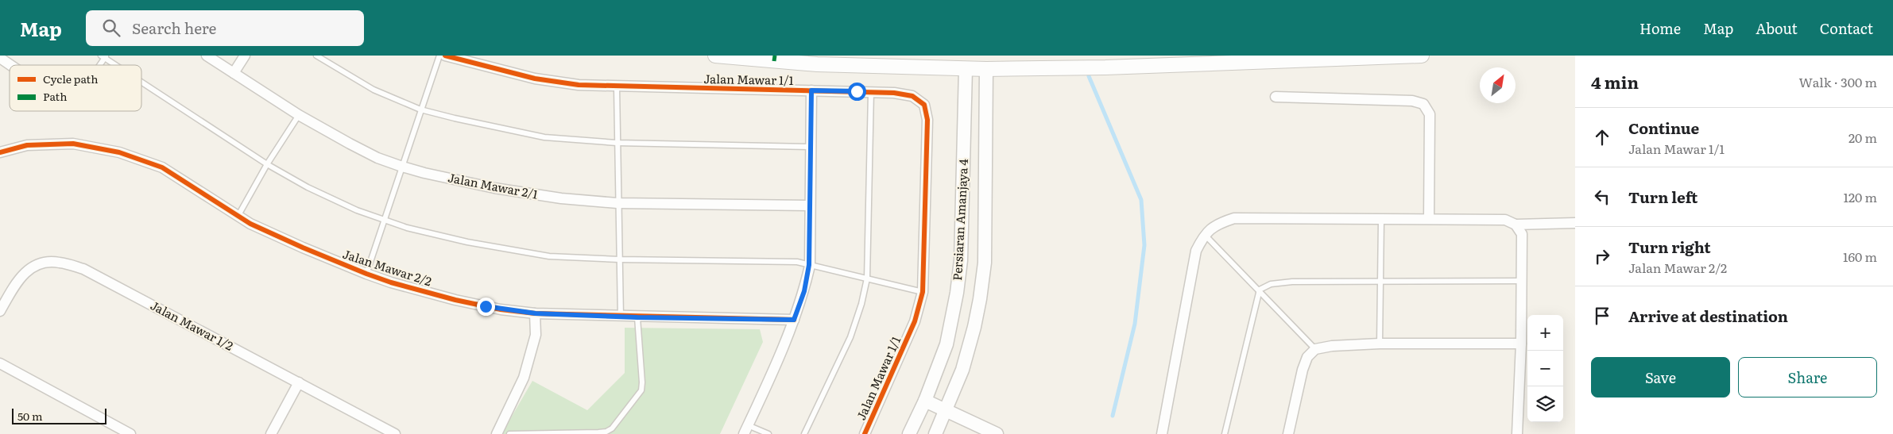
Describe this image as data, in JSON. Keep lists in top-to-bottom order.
{
  "streets": {
    "street": [
      "Jalan Mawar 1/1",
      "Jalan Mawar 2/1",
      "Persiaran Amanjaya 4",
      "Jalan Mawar 2/2",
      "Jalan Mawar 1/2"
    ]
  },
  "legend": ["Cycle path", "Path"],
  "scale_bar": "50 m",
  "north": "top right",
  "page": {
    "header": "Map",
    "search": "Search here",
    "nav": [
      "Home",
      "Map",
      "About",
      "Contact"
    ],
    "heading": ["4 min", "Walk · 300 m"],
    "list": [
      ["Continue", "Jalan Mawar 1/1", "20 m"],
      ["Turn left", "120 m"],
      ["Turn right", "Jalan Mawar 2/2", "160 m"],
      "Arrive at destination"
    ],
    "map_buttons": ["+", "−"],
    "buttons": ["Save", "Share"],
    "scale": "50 m"
  }
}
